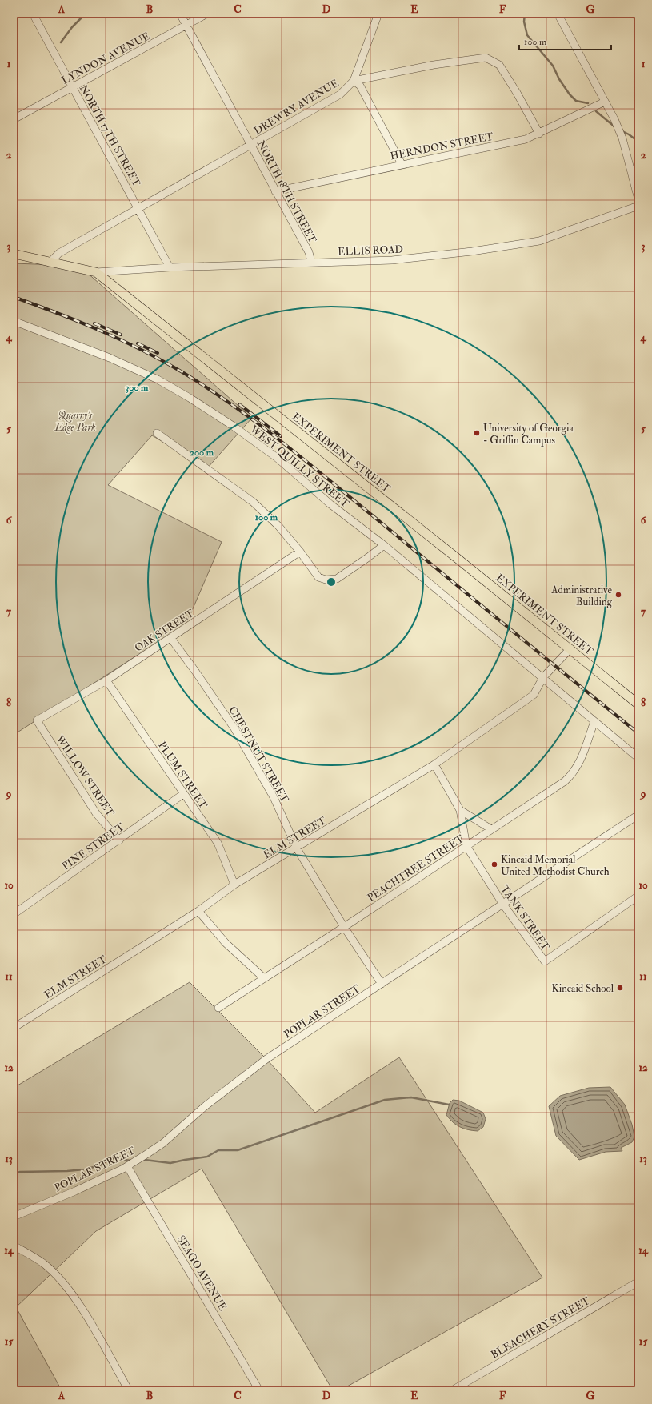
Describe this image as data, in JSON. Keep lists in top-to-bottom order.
{
  "streets": {
    "main road": ["EXPERIMENT STREET"],
    "street": [
      "LYNDON AVENUE",
      "DREWRY AVENUE",
      "NORTH 17TH STREET",
      "HERNDON STREET",
      "NORTH 18TH STREET",
      "ELLIS ROAD",
      "WEST QUILLY STREET",
      "OAK STREET",
      "CHESTNUT STREET",
      "PLUM STREET",
      "WILLOW STREET",
      "ELM STREET",
      "PINE STREET",
      "PEACHTREE STREET",
      "TANK STREET",
      "POPLAR STREET",
      "SEAGO AVENUE",
      "BLEACHERY STREET"
    ]
  },
  "crossings": [
    ["LYNDON AVENUE", "NORTH 17TH STREET"],
    ["LYNDON AVENUE", "NORTH 18TH STREET"],
    ["DREWRY AVENUE", "NORTH 17TH STREET"],
    ["DREWRY AVENUE", "HERNDON STREET"],
    ["DREWRY AVENUE", "NORTH 18TH STREET"],
    ["DREWRY AVENUE", "EXPERIMENT STREET"],
    ["NORTH 17TH STREET", "ELLIS ROAD"],
    ["HERNDON STREET", "NORTH 18TH STREET"],
    ["NORTH 18TH STREET", "ELLIS ROAD"],
    ["ELLIS ROAD", "EXPERIMENT STREET"],
    ["EXPERIMENT STREET", "ELM STREET"],
    ["WEST QUILLY STREET", "ELM STREET"],
    ["WEST QUILLY STREET", "PEACHTREE STREET"],
    ["OAK STREET", "CHESTNUT STREET"],
    ["OAK STREET", "PLUM STREET"],
    ["OAK STREET", "WILLOW STREET"],
    ["CHESTNUT STREET", "ELM STREET"],
    ["CHESTNUT STREET", "PEACHTREE STREET"],
    ["CHESTNUT STREET", "POPLAR STREET"],
    ["PLUM STREET", "ELM STREET"],
    ["PLUM STREET", "PINE STREET"],
    ["WILLOW STREET", "PINE STREET"],
    ["ELM STREET", "TANK STREET"],
    ["PEACHTREE STREET", "TANK STREET"],
    ["TANK STREET", "POPLAR STREET"],
    ["POPLAR STREET", "SEAGO AVENUE"]
  ],
  "parks": ["Quarry's Edge Park"],
  "places": [
    "University of Georgia - Griffin Campus",
    "Administrative Building",
    "Kincaid Memorial United Methodist Church",
    "Kincaid School"
  ],
  "scale_bar": "100 m",
  "grid": {
    "columns": [
      "A",
      "B",
      "C",
      "D",
      "E",
      "F",
      "G"
    ],
    "rows": [
      "1",
      "2",
      "3",
      "4",
      "5",
      "6",
      "7",
      "8",
      "9",
      "10",
      "11",
      "12",
      "13",
      "14",
      "15"
    ]
  },
  "rings": ["300 m", "200 m", "100 m"]
}
